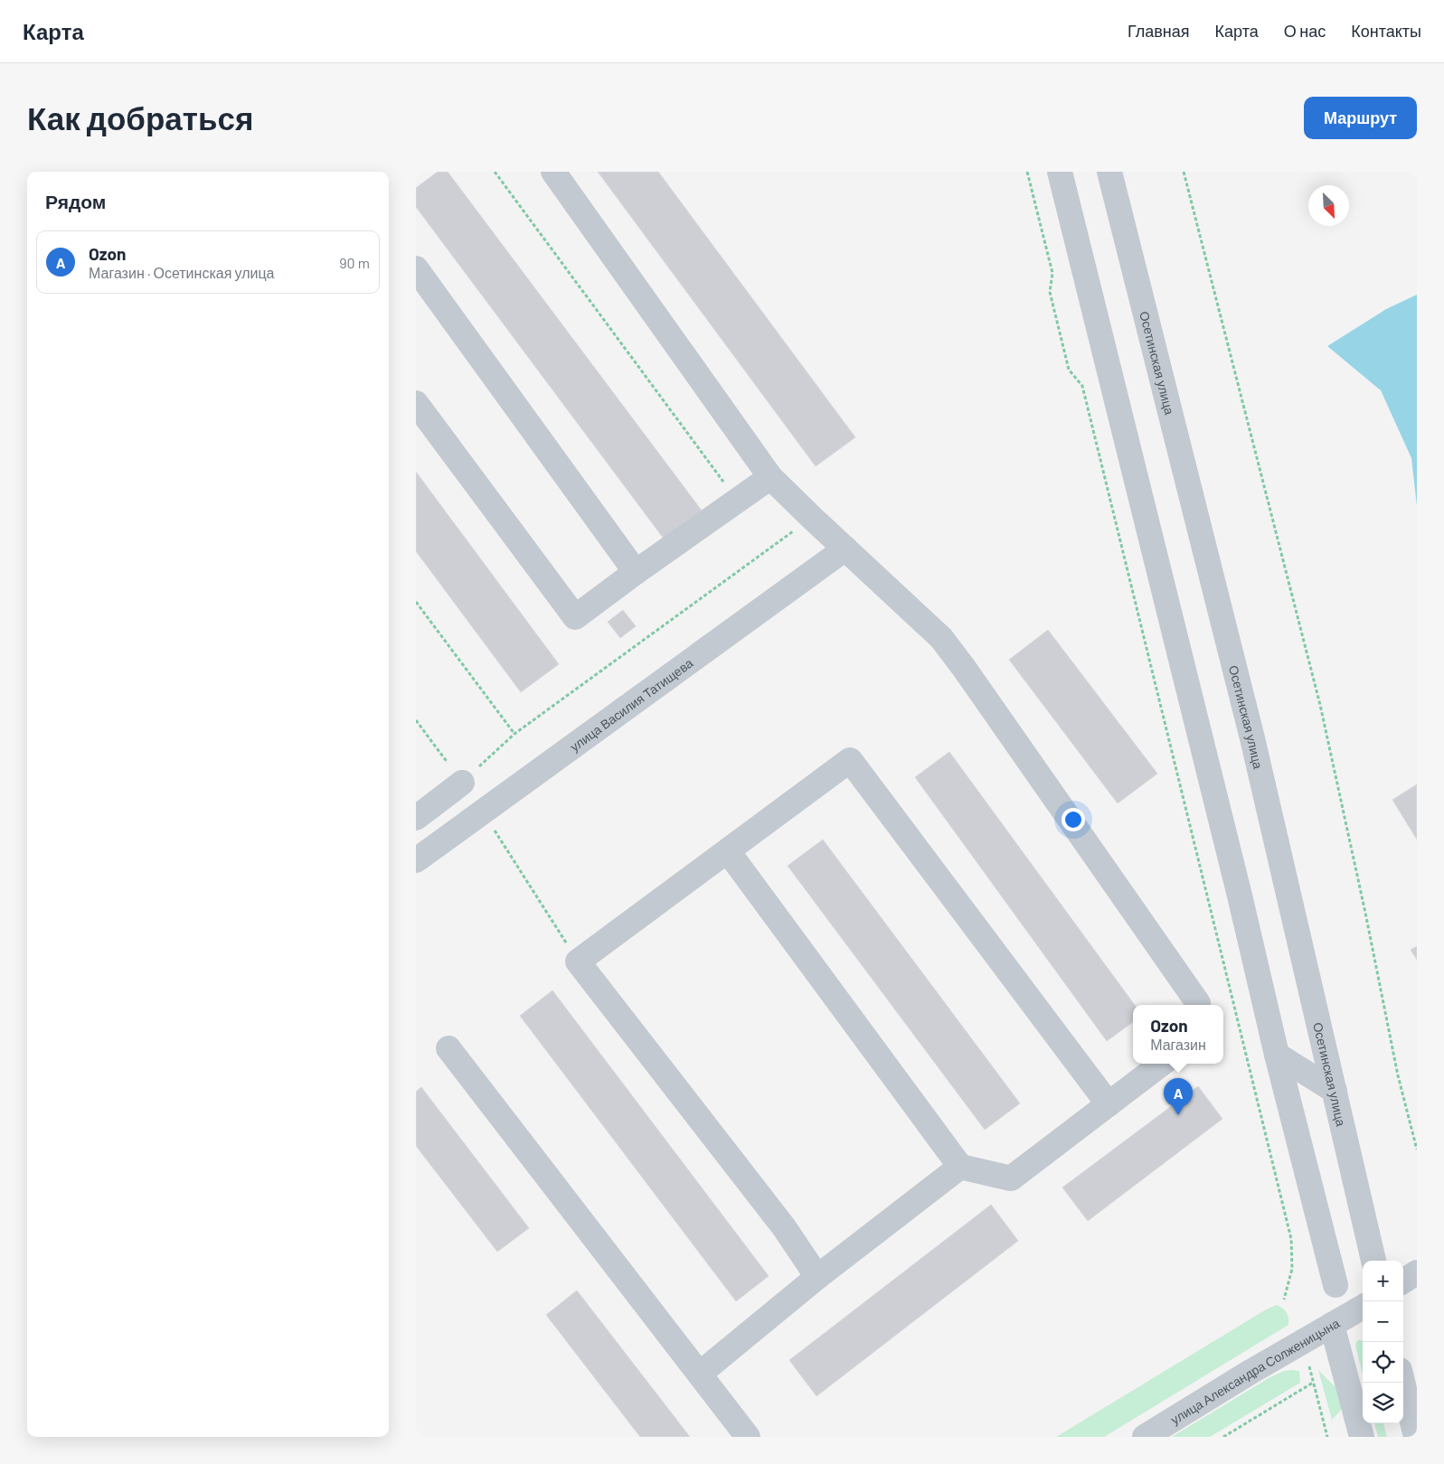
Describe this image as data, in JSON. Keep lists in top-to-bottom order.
{
  "streets": {
    "street": ["Осетинская улица", "улица Василия Татищева", "улица Александра Солженицына"]
  },
  "north": "bottom right",
  "page": {
    "header": "Карта",
    "nav": [
      "Главная",
      "Карта",
      "О нас",
      "Контакты"
    ],
    "buttons": "Маршрут",
    "title": "Как добраться",
    "heading": "Рядом",
    "list": [
      {
        "mark": "A",
        "name": "Ozon",
        "note": "Магазин · Осетинская улица",
        "value": "90 m"
      }
    ],
    "popup": ["Ozon", "Магазин"],
    "pins": "A",
    "map_buttons": ["+", "−"]
  }
}
